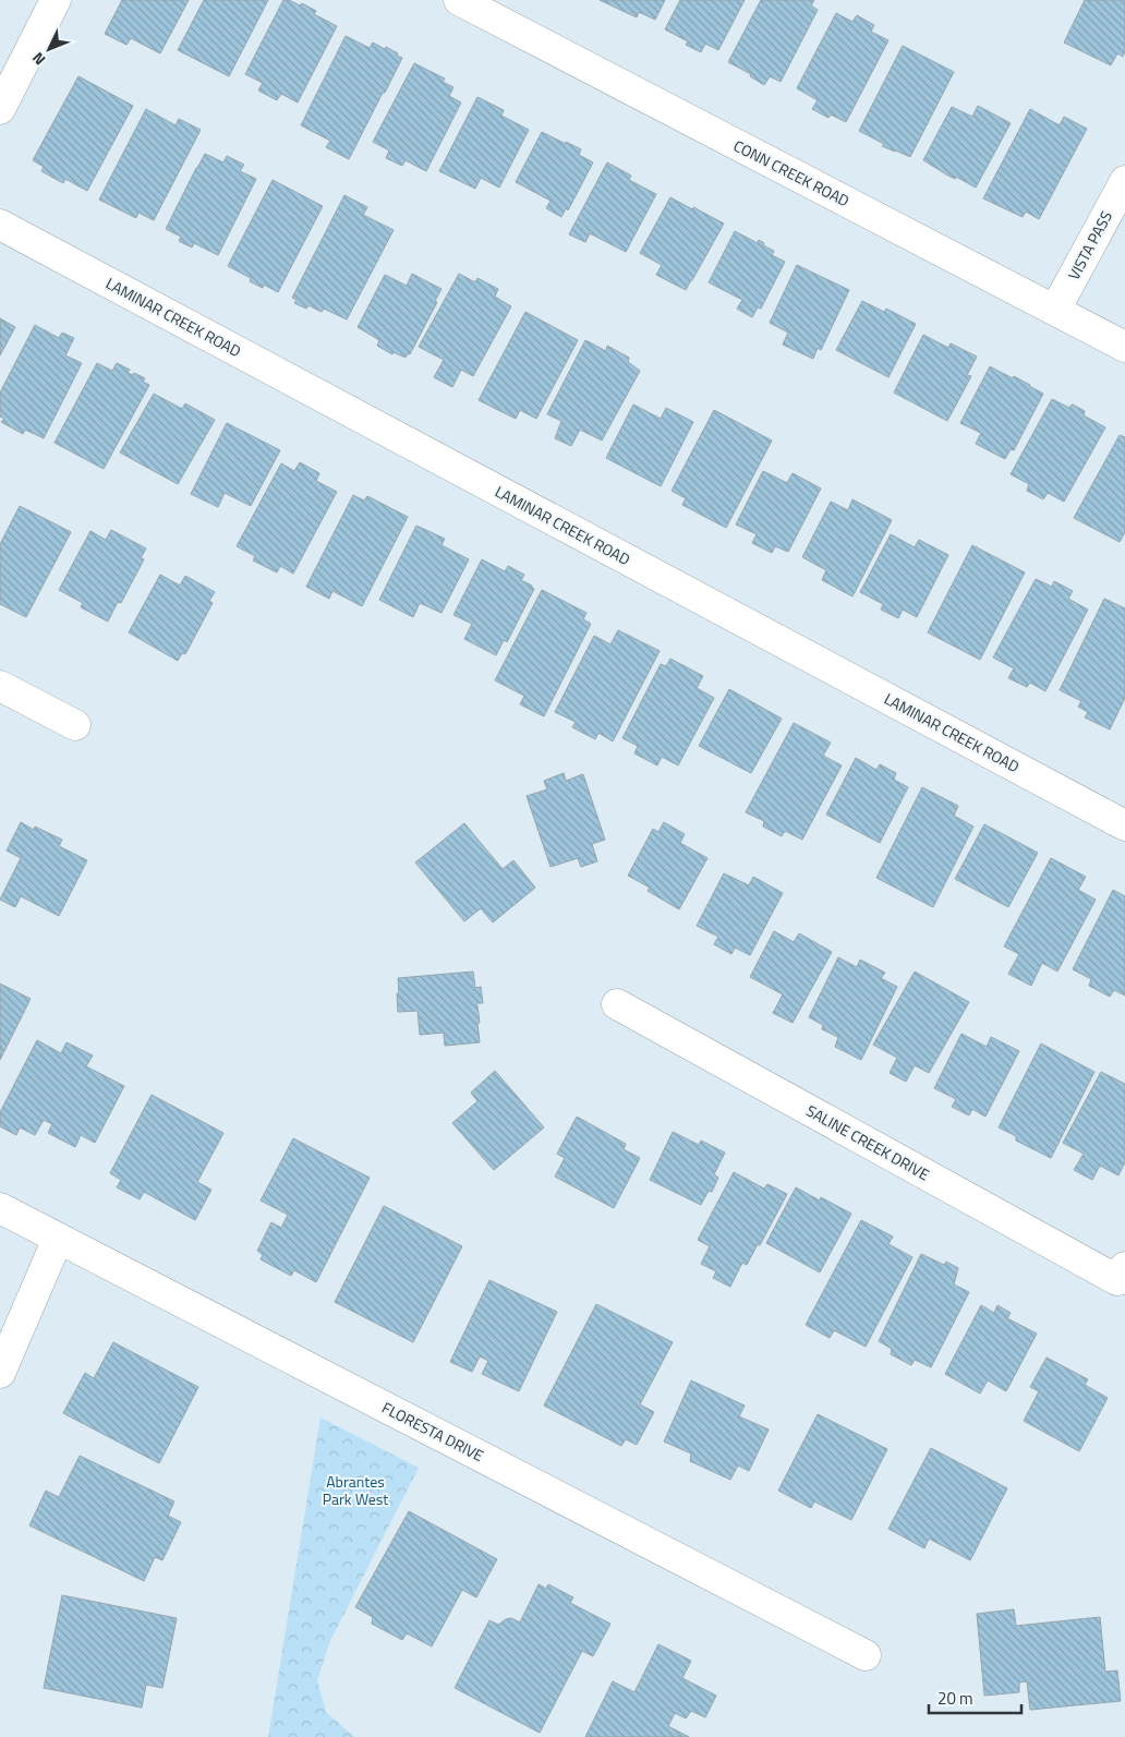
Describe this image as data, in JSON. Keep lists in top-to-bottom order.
{
  "streets": {
    "street": [
      "CONN CREEK ROAD",
      "VISTA PASS",
      "LAMINAR CREEK ROAD",
      "SALINE CREEK DRIVE",
      "FLORESTA DRIVE"
    ]
  },
  "crossings": [
    ["CONN CREEK ROAD", "VISTA PASS"]
  ],
  "parks": ["Abrantes Park West"],
  "scale_bar": "20 m",
  "north": "bottom left"
}
